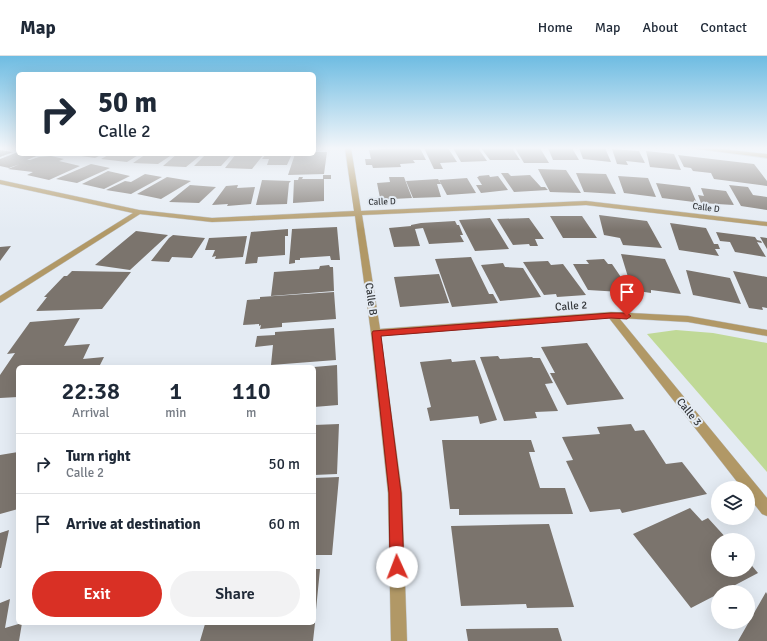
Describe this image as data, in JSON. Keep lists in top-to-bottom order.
{
  "streets": {
    "street": [
      "Calle D",
      "Calle B",
      "Calle 2",
      "Calle 3"
    ]
  },
  "crossings": [
    ["Calle D", "Calle B"],
    ["Calle B", "Calle 2"],
    ["Calle 2", "Calle 3"]
  ],
  "page": {
    "header": "Map",
    "nav": [
      "Home",
      "Map",
      "About",
      "Contact"
    ],
    "turn": ["50 m", "Calle 2"],
    "eta": [
      "22:38",
      "Arrival",
      "1",
      "min",
      "110",
      "m"
    ],
    "list": [
      {
        "name": "Turn right",
        "note": "Calle 2",
        "value": "50 m"
      },
      {
        "name": "Arrive at destination",
        "value": "60 m"
      }
    ],
    "map_buttons": ["+", "−"],
    "buttons": ["Exit", "Share"]
  }
}
